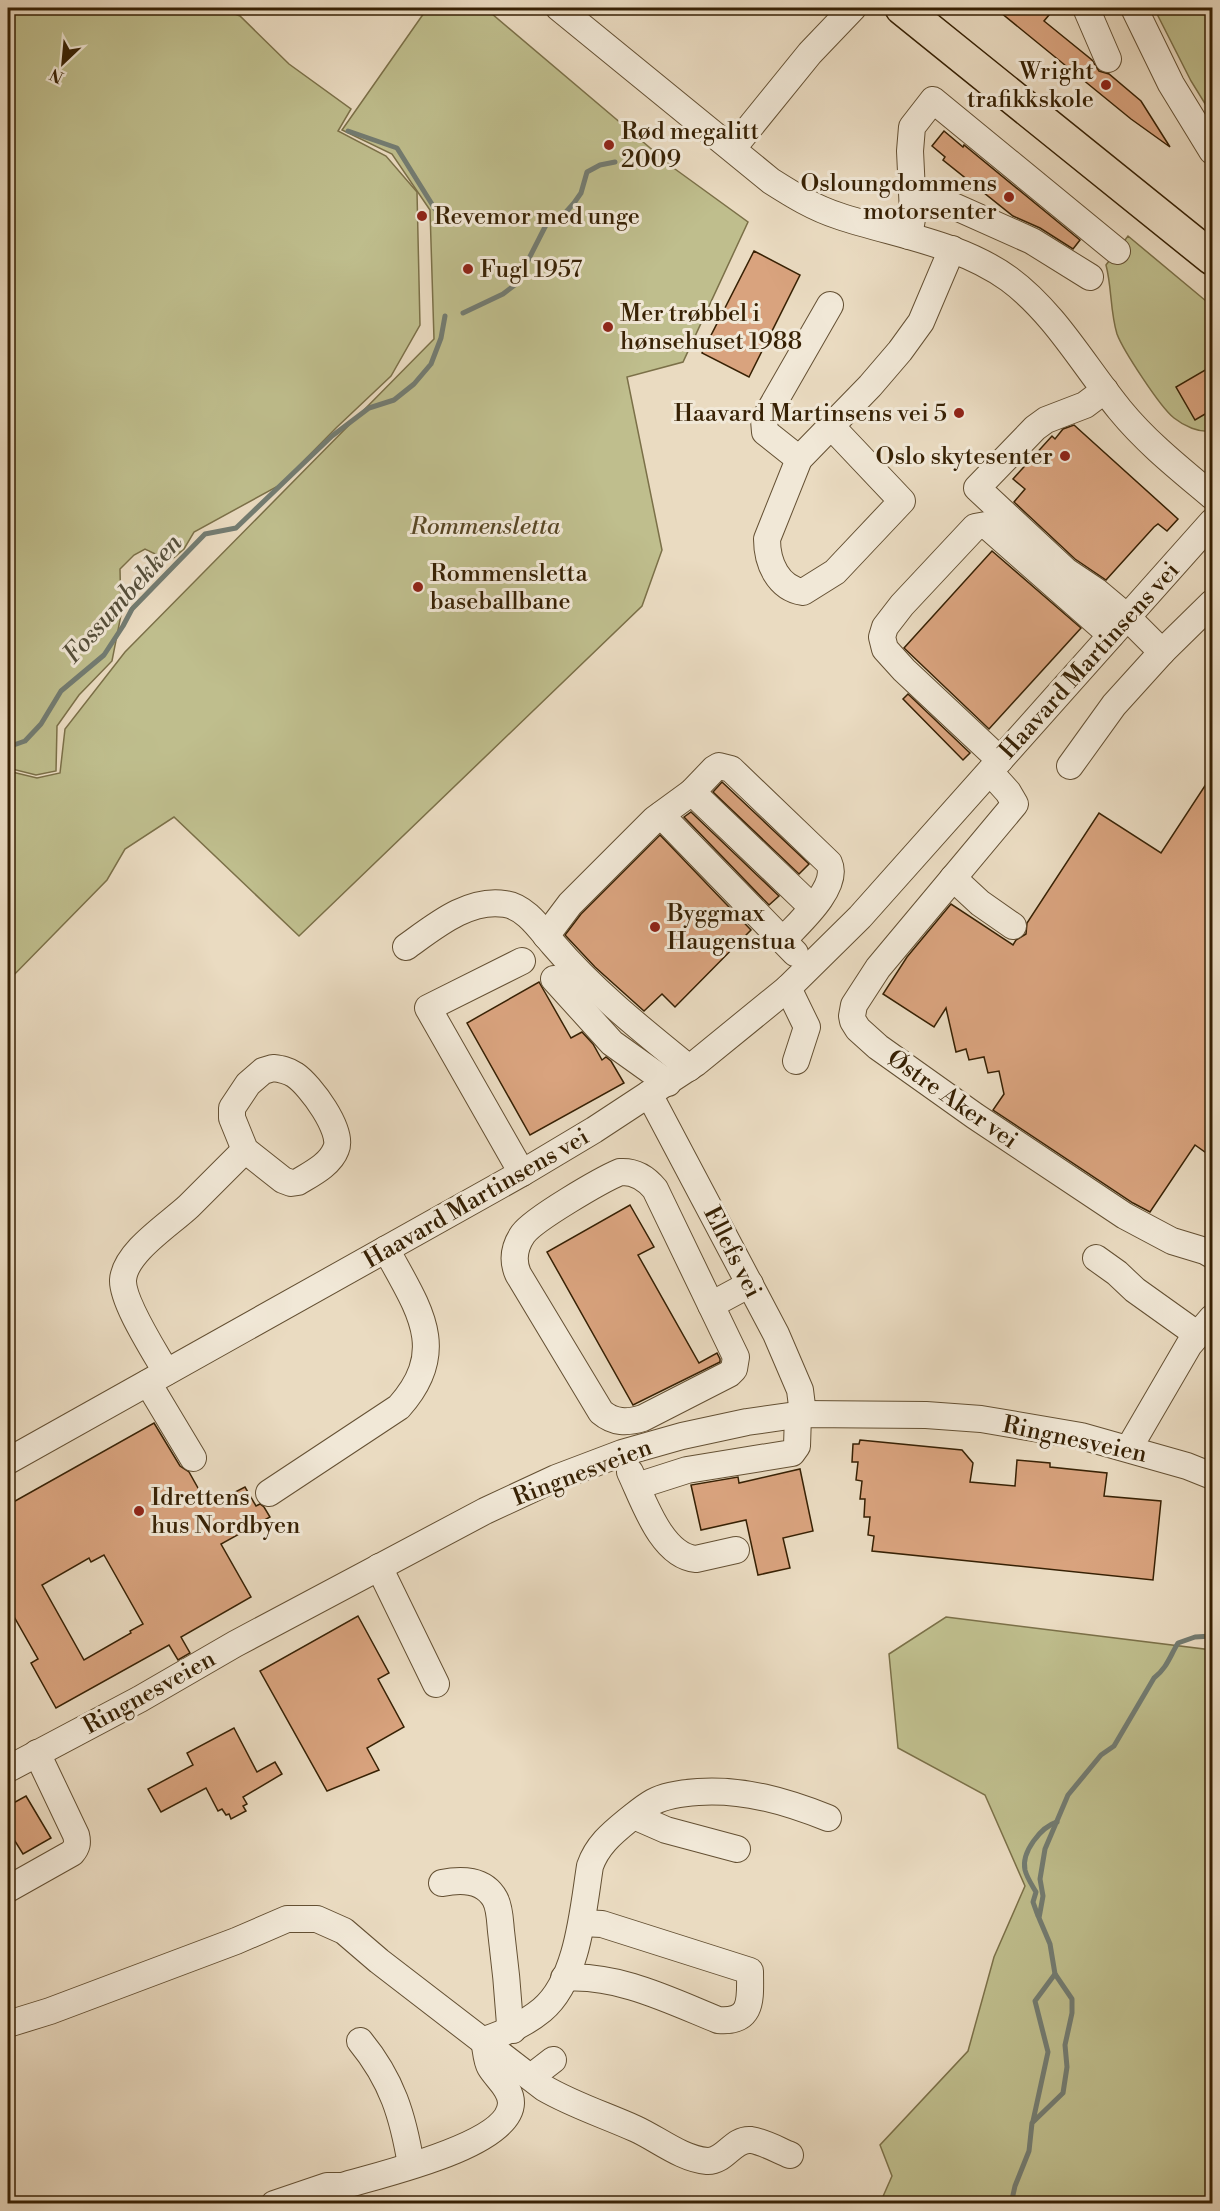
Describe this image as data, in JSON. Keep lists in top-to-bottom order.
{
  "streets": {
    "street": [
      "Haavard Martinsens vei",
      "Østre Aker vei",
      "Ellefs vei",
      "Ringnesveien"
    ]
  },
  "crossings": [
    ["Haavard Martinsens vei", "Østre Aker vei"],
    ["Haavard Martinsens vei", "Ellefs vei"],
    ["Ellefs vei", "Ringnesveien"]
  ],
  "water": ["Fossumbekken"],
  "parks": ["Rommensletta"],
  "places": [
    "Wright trafikkskole",
    "Rød megalitt 2009",
    "Osloungdommens motorsenter",
    "Revemor med unge",
    "Fugl 1957",
    "Mer trøbbel i hønsehuset 1988",
    "Haavard Martinsens vei 5",
    "Oslo skytesenter",
    "Rommensletta baseballbane",
    "Byggmax Haugenstua",
    "Idrettens hus Nordbyen"
  ],
  "north": "bottom left"
}
